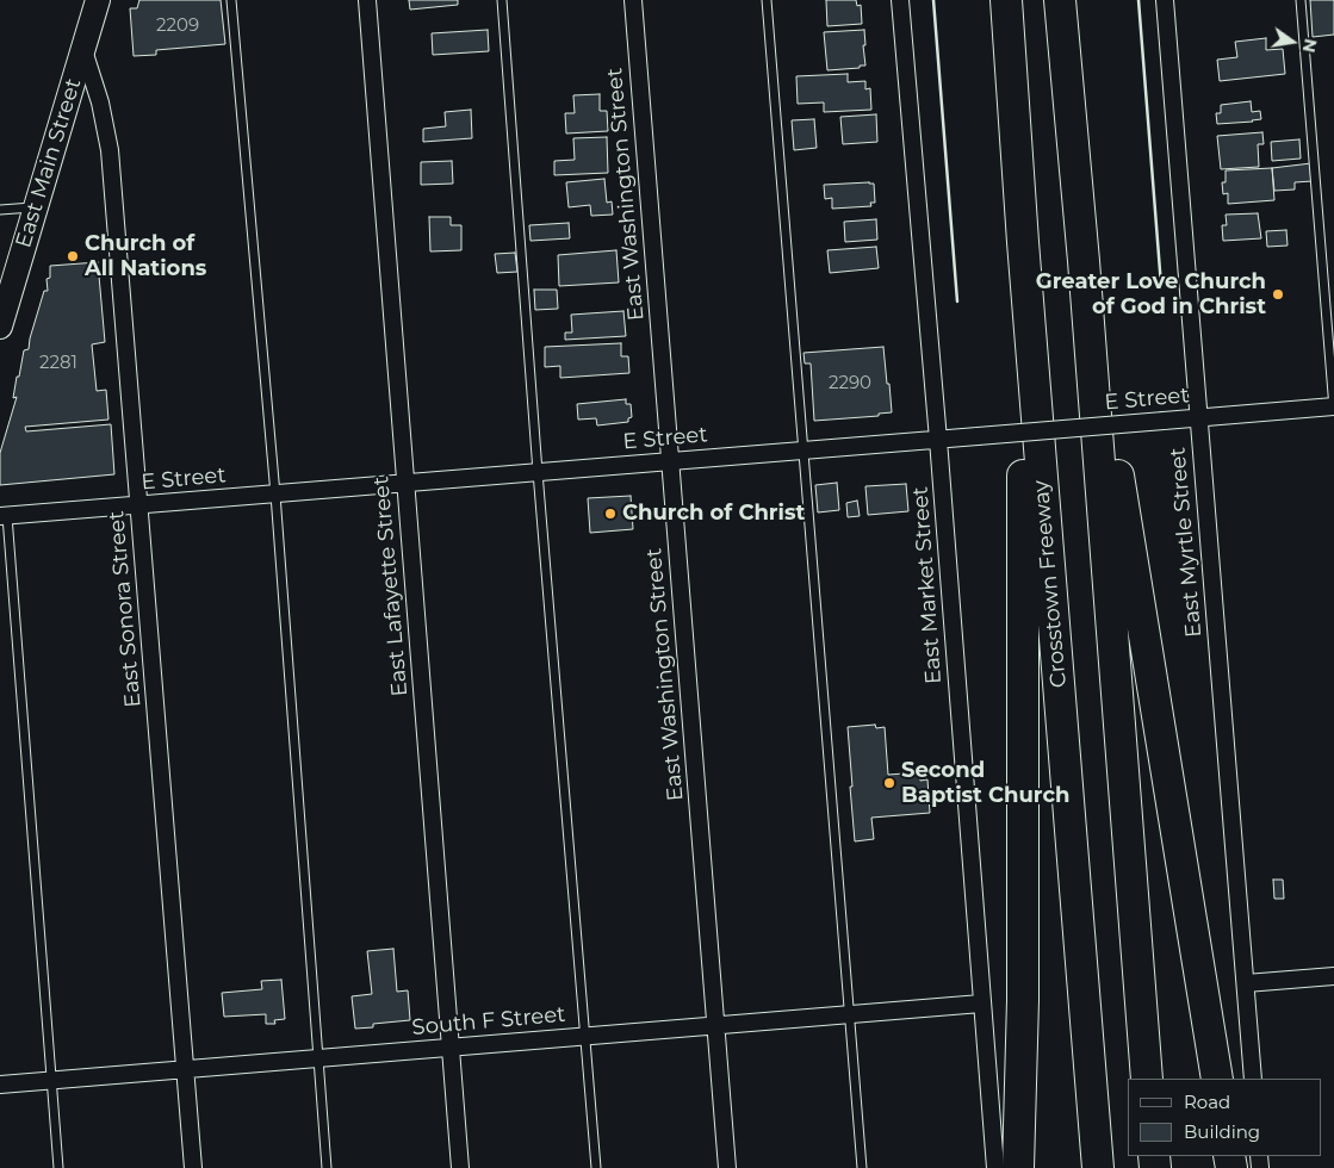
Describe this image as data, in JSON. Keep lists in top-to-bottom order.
{
  "streets": {
    "highway": ["Crosstown Freeway"],
    "main road": ["East Main Street"],
    "street": [
      "East Washington Street",
      "E Street",
      "East Myrtle Street",
      "East Market Street",
      "East Lafayette Street",
      "East Sonora Street",
      "South F Street"
    ]
  },
  "crossings": [
    ["East Main Street", "East Sonora Street"],
    ["East Washington Street", "E Street"],
    ["East Washington Street", "South F Street"],
    ["E Street", "East Myrtle Street"],
    ["E Street", "East Market Street"],
    ["E Street", "East Lafayette Street"],
    ["E Street", "East Sonora Street"],
    ["East Market Street", "South F Street"],
    ["East Lafayette Street", "South F Street"],
    ["East Sonora Street", "South F Street"]
  ],
  "places": [
    "Church of All Nations",
    "Greater Love Church of God in Christ",
    "Church of Christ",
    "Second Baptist Church"
  ],
  "house_numbers": ["2209", "2281", "2290"],
  "legend": ["Road", "Building"],
  "north": "right"
}
